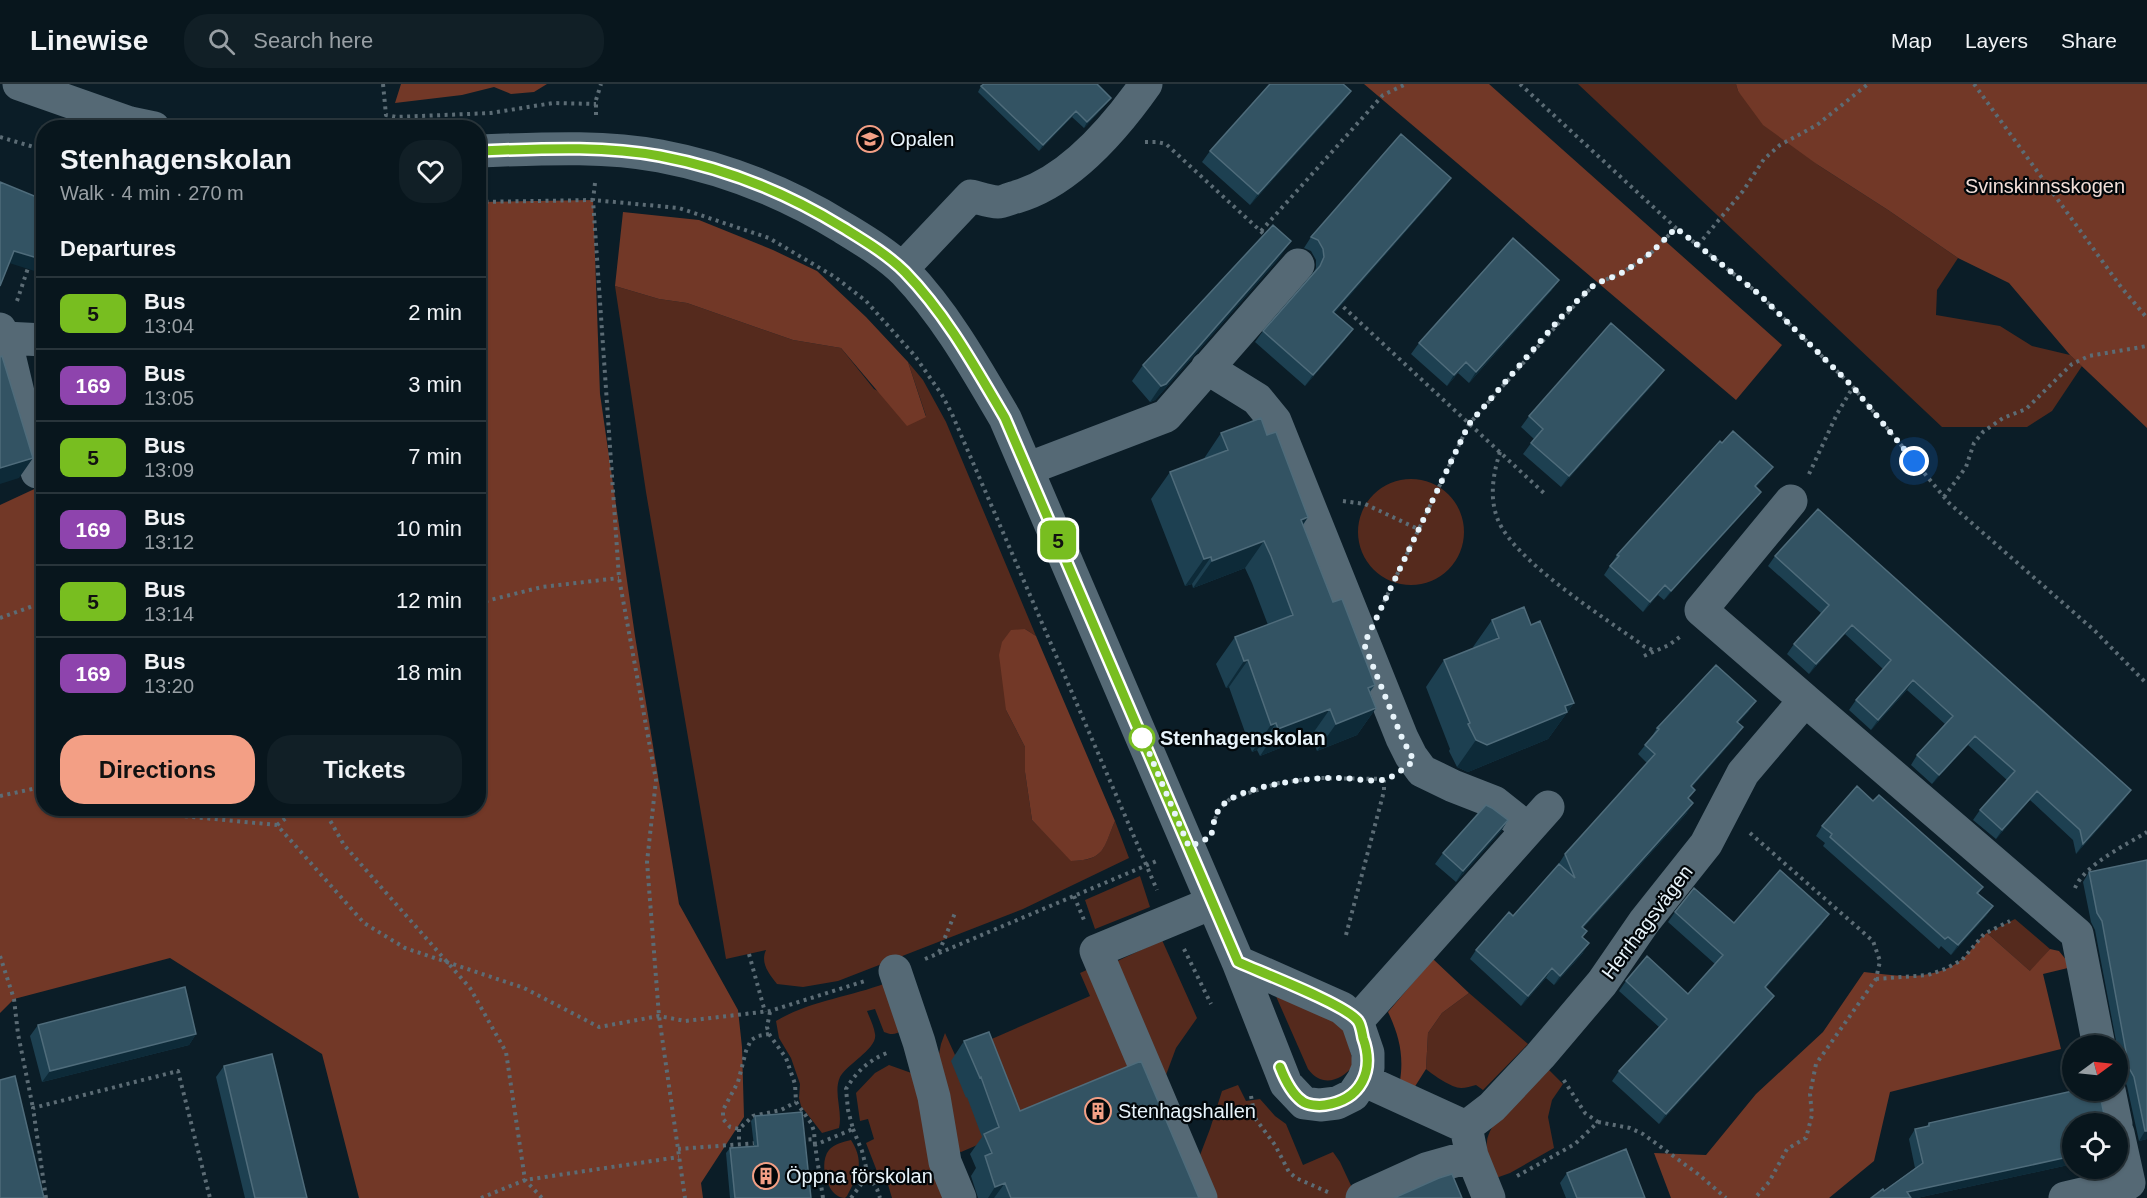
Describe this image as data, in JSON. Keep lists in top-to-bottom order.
{
  "streets": {
    "street": ["Herrhagsvägen"]
  },
  "parks": ["Svinskinnsskogen"],
  "places": {
    "school or university": ["Opalen"],
    "other": ["Stenhagenskolan"],
    "building": ["Stenhagshallen", "Öppna förskolan"]
  },
  "lines": ["bus line 5"],
  "north": "right",
  "page": {
    "header": "Linewise",
    "search": "Search here",
    "nav": ["Map", "Layers", "Share"],
    "on_map": "5",
    "heading": [
      ["Stenhagenskolan", "Walk · 4 min · 270 m"],
      "Departures"
    ],
    "list": [
      {
        "mark": "5",
        "name": "Bus",
        "note": "13:04",
        "value": "2 min"
      },
      {
        "mark": "169",
        "name": "Bus",
        "note": "13:05",
        "value": "3 min"
      },
      {
        "mark": "5",
        "name": "Bus",
        "note": "13:09",
        "value": "7 min"
      },
      {
        "mark": "169",
        "name": "Bus",
        "note": "13:12",
        "value": "10 min"
      },
      {
        "mark": "5",
        "name": "Bus",
        "note": "13:14",
        "value": "12 min"
      },
      {
        "mark": "169",
        "name": "Bus",
        "note": "13:20",
        "value": "18 min"
      }
    ],
    "buttons": ["Directions", "Tickets"]
  }
}
